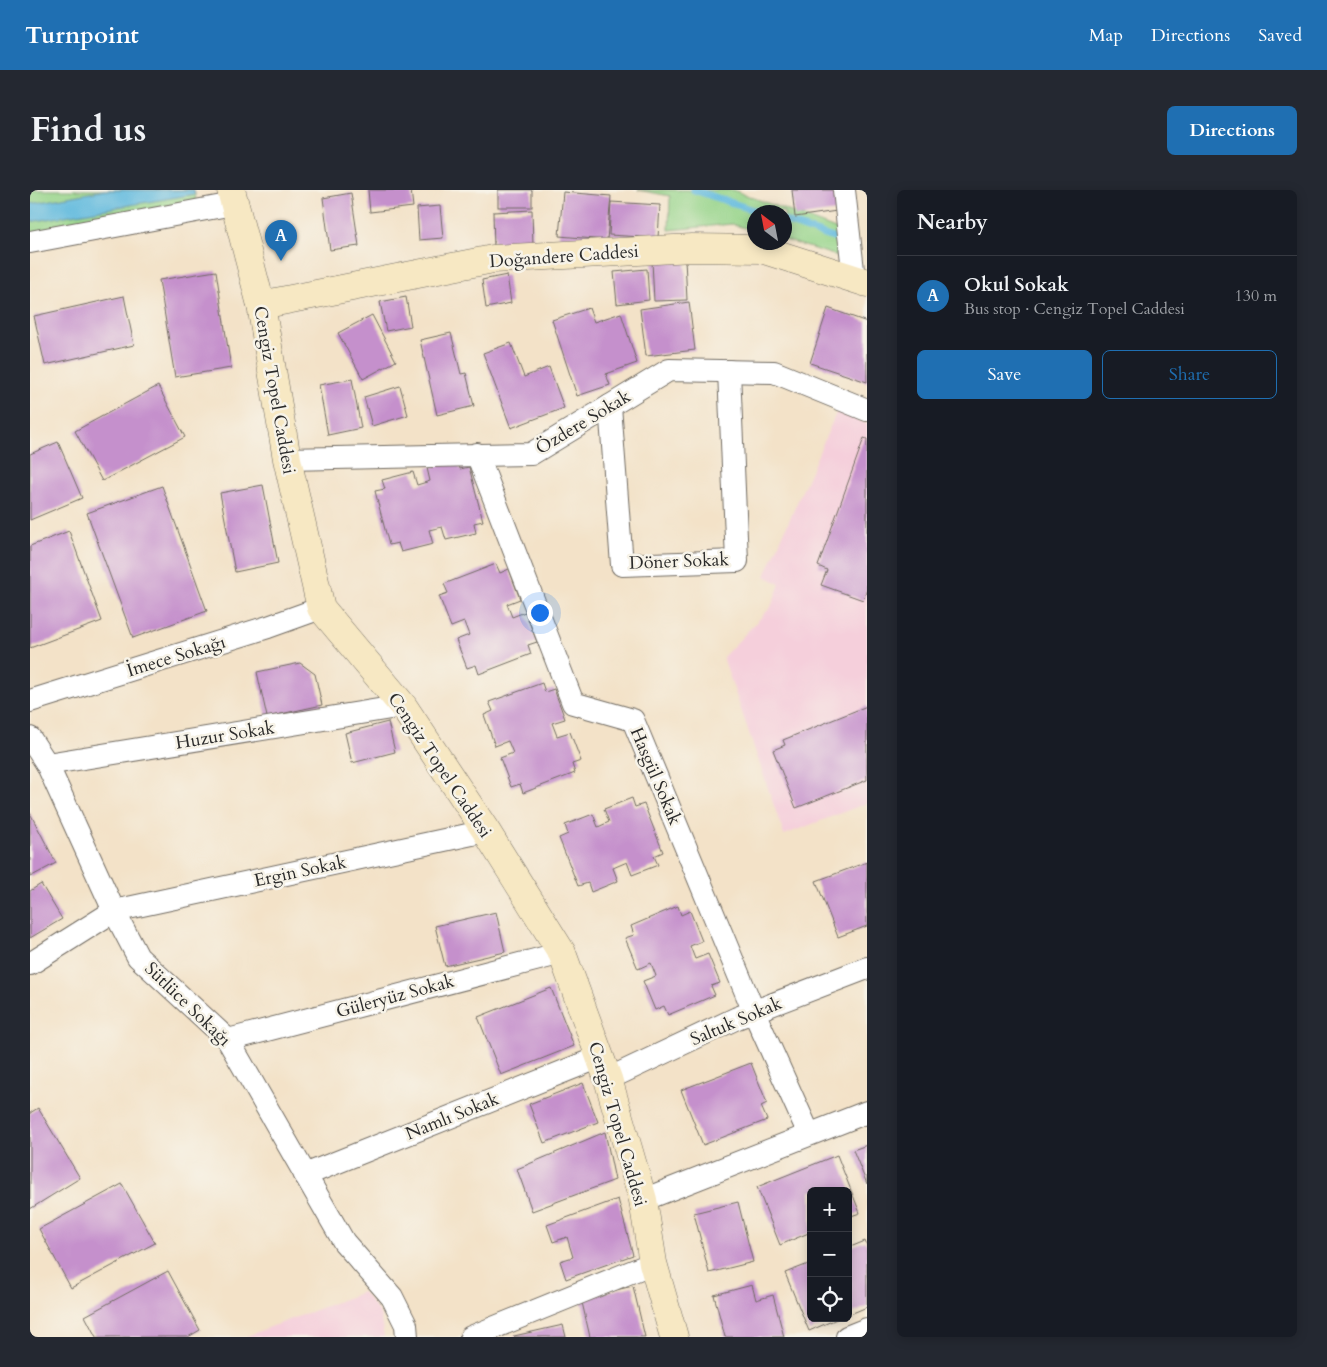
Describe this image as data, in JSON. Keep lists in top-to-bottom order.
{
  "streets": {
    "street": [
      "Doğandere Caddesi",
      "Cengiz Topel Caddesi",
      "Özdere Sokak",
      "Döner Sokak",
      "İmece Sokağı",
      "Huzur Sokak",
      "Hasgül Sokak",
      "Ergin Sokak",
      "Güleryüz Sokak",
      "Sütlüce Sokağı",
      "Saltuk Sokak",
      "Namlı Sokak"
    ]
  },
  "crossings": [
    ["Doğandere Caddesi", "Cengiz Topel Caddesi"],
    ["Cengiz Topel Caddesi", "Özdere Sokak"],
    ["Cengiz Topel Caddesi", "İmece Sokağı"],
    ["Cengiz Topel Caddesi", "Huzur Sokak"],
    ["Cengiz Topel Caddesi", "Ergin Sokak"],
    ["Cengiz Topel Caddesi", "Güleryüz Sokak"],
    ["Cengiz Topel Caddesi", "Saltuk Sokak"],
    ["Cengiz Topel Caddesi", "Namlı Sokak"],
    ["Özdere Sokak", "Döner Sokak"],
    ["Özdere Sokak", "Hasgül Sokak"],
    ["Huzur Sokak", "Sütlüce Sokağı"],
    ["Hasgül Sokak", "Saltuk Sokak"],
    ["Ergin Sokak", "Sütlüce Sokağı"],
    ["Güleryüz Sokak", "Sütlüce Sokağı"],
    ["Sütlüce Sokağı", "Namlı Sokak"],
    ["Saltuk Sokak", "Namlı Sokak"]
  ],
  "north": "top left",
  "page": {
    "header": "Turnpoint",
    "nav": ["Map", "Directions", "Saved"],
    "title": "Find us",
    "buttons": [
      "Directions",
      ["Save", "Share"]
    ],
    "heading": "Nearby",
    "pins": "A",
    "list": [
      {
        "mark": "A",
        "name": "Okul Sokak",
        "note": "Bus stop · Cengiz Topel Caddesi",
        "value": "130 m"
      }
    ],
    "map_buttons": ["+", "−"]
  }
}
